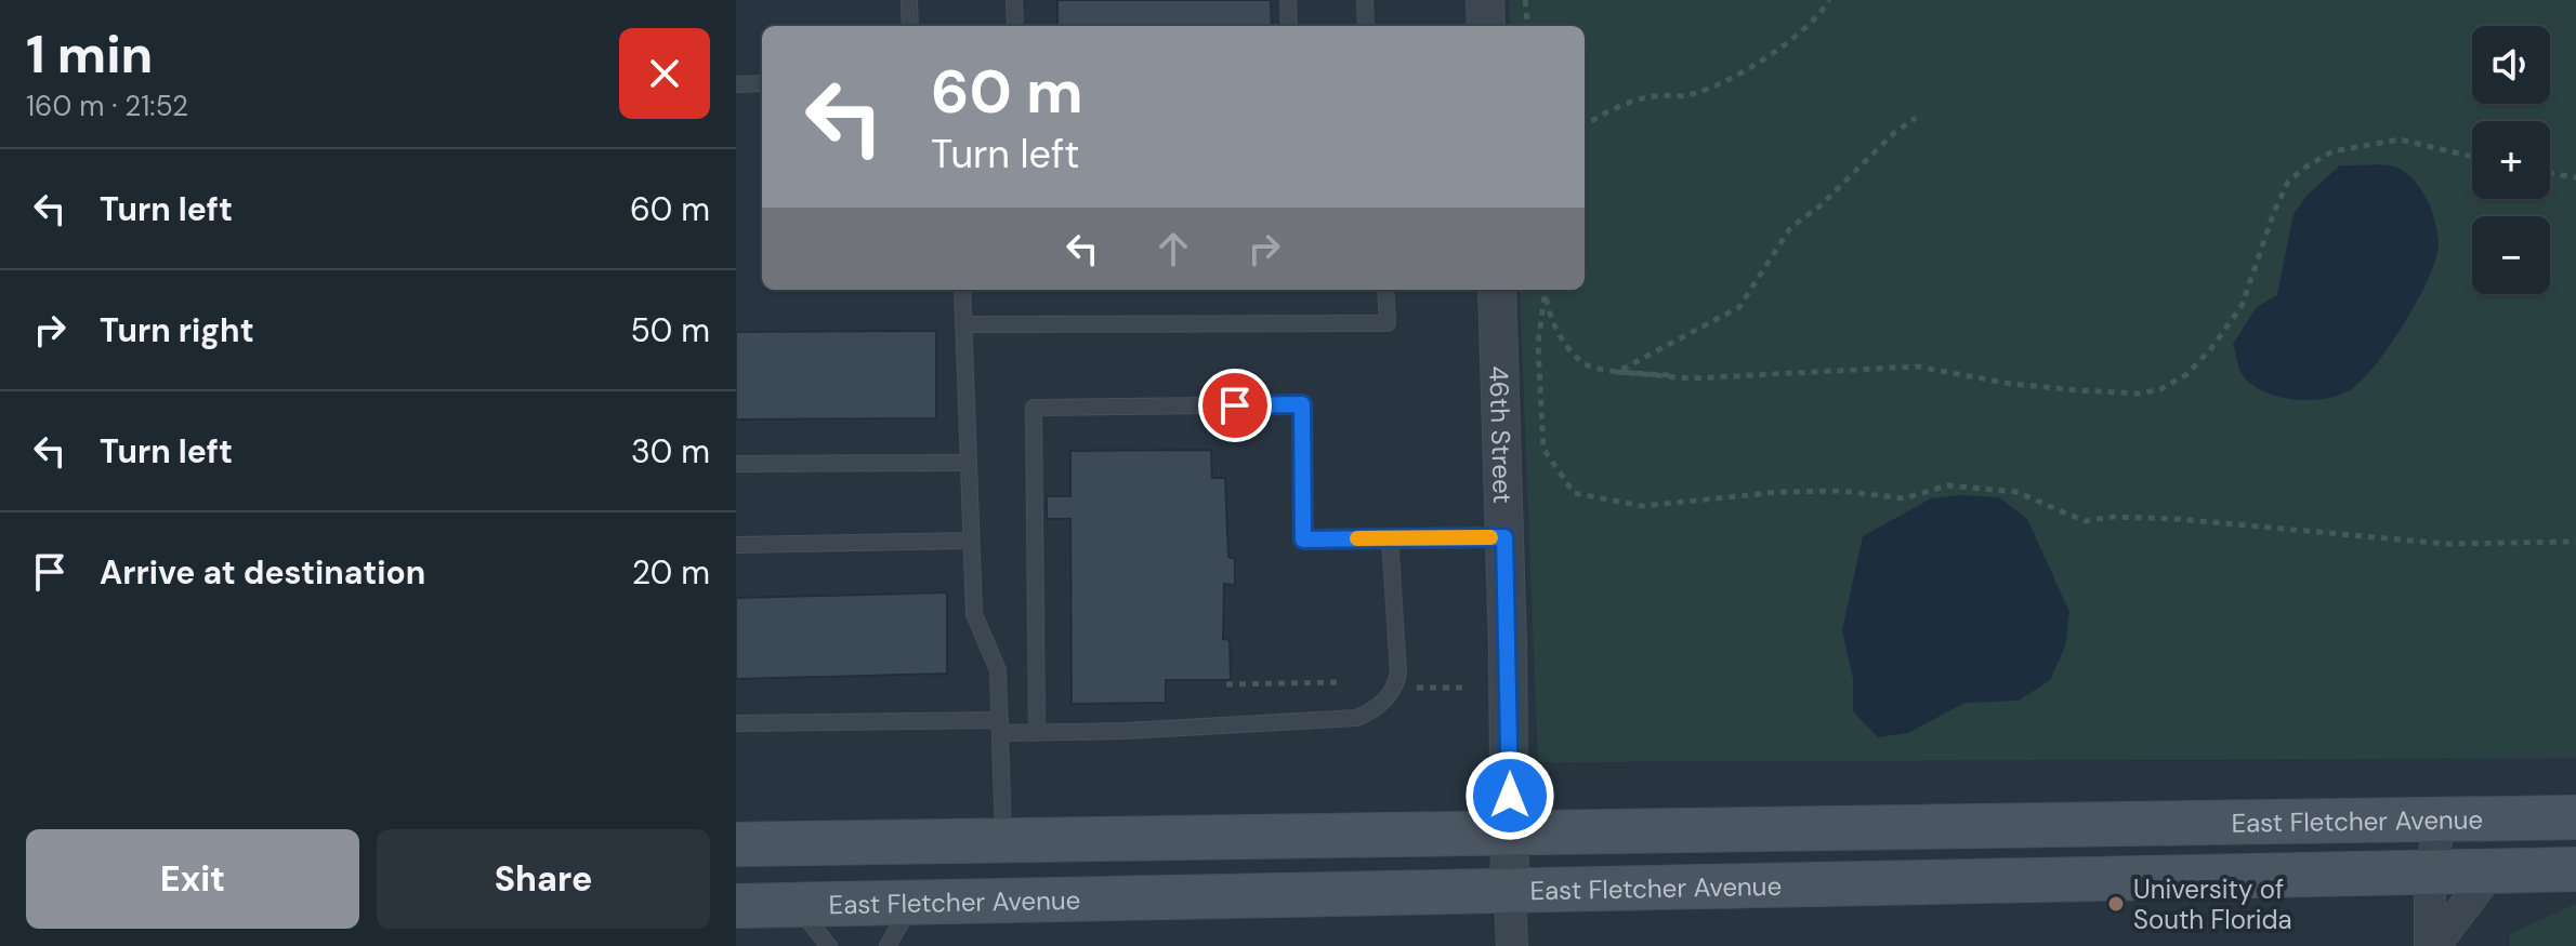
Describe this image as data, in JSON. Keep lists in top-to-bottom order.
{
  "streets": {
    "main road": ["East Fletcher Avenue"],
    "street": ["46th Street"]
  },
  "crossings": [
    ["46th Street", "East Fletcher Avenue"]
  ],
  "places": ["University of South Florida"],
  "page": {
    "heading": ["1 min", "160 m · 21:52"],
    "map_buttons": ["+", "−"],
    "turn": ["60 m", "Turn left"],
    "list": [
      {
        "name": "Turn left",
        "value": "60 m"
      },
      {
        "name": "Turn right",
        "value": "50 m"
      },
      {
        "name": "Turn left",
        "value": "30 m"
      },
      {
        "name": "Arrive at destination",
        "value": "20 m"
      }
    ],
    "buttons": ["Exit", "Share"]
  }
}
